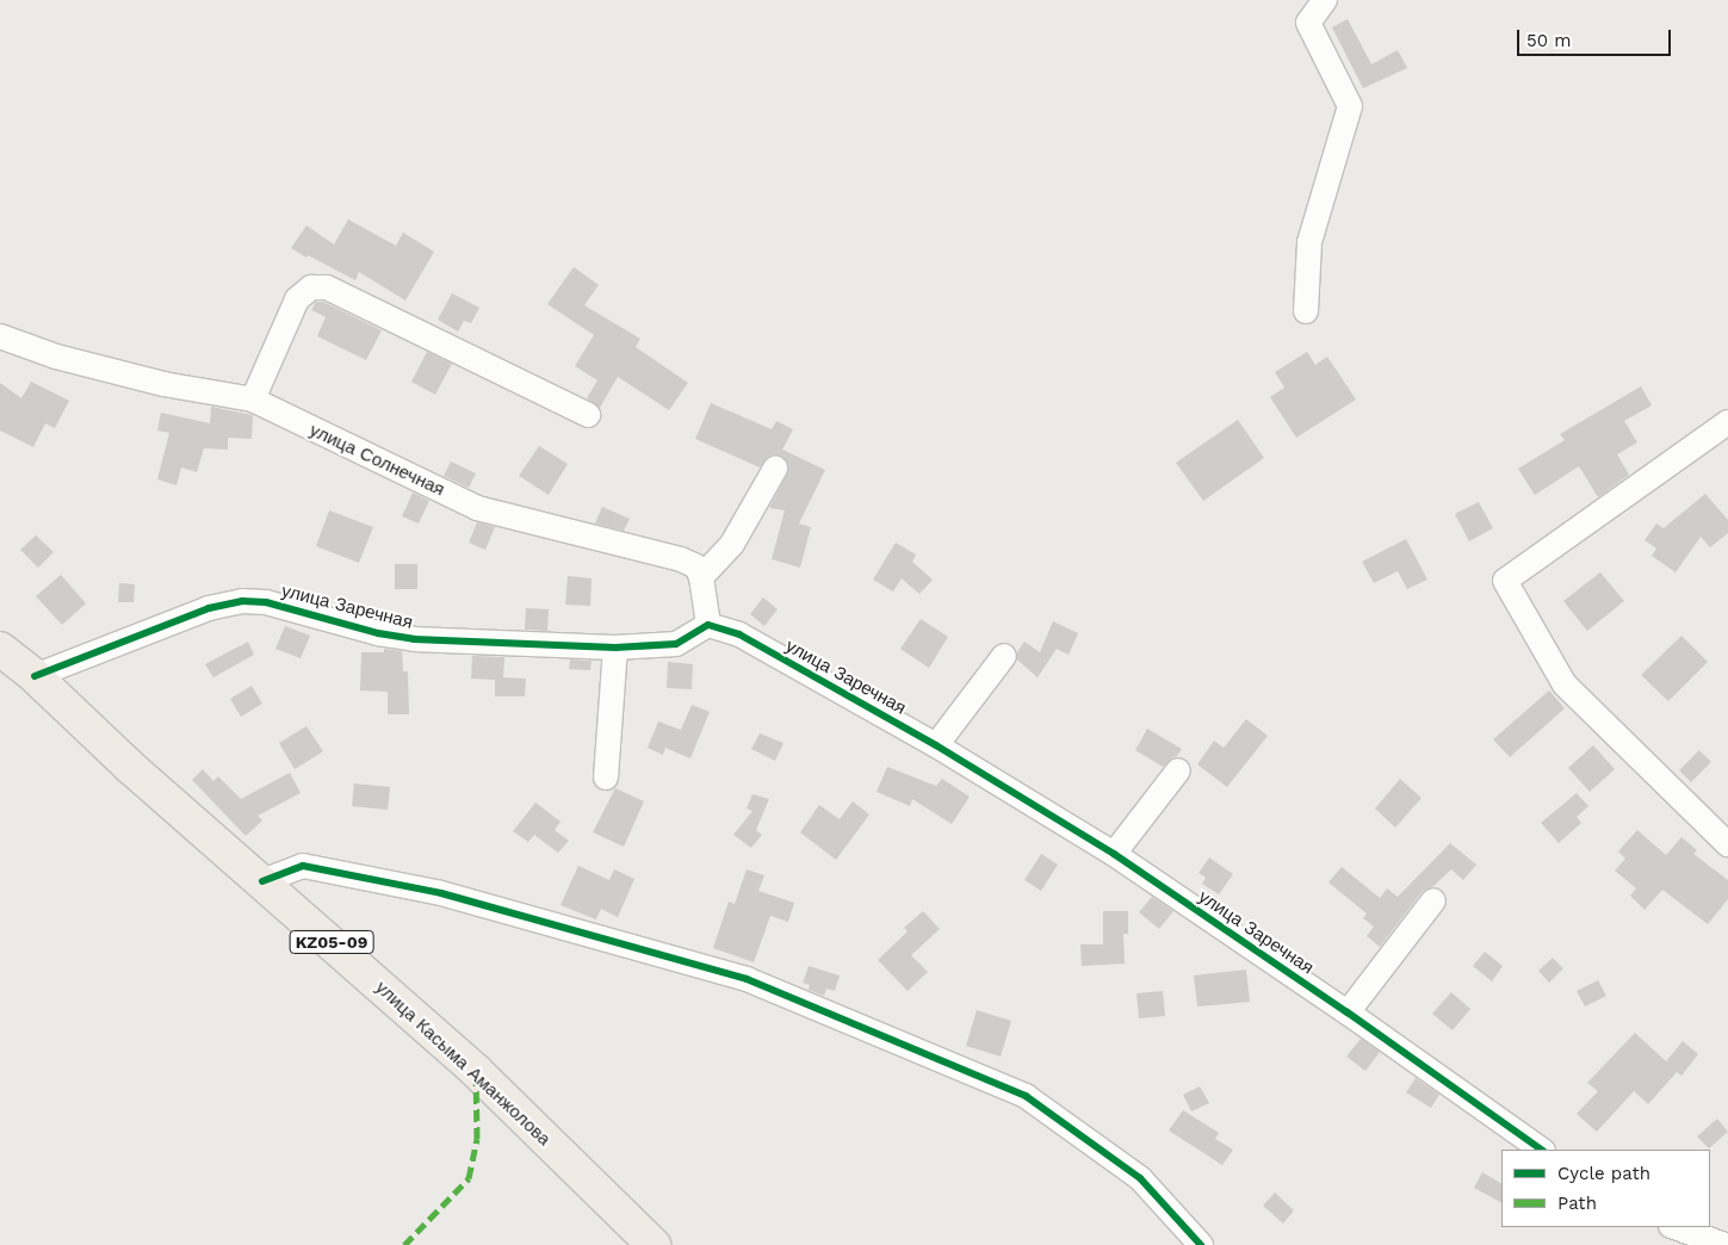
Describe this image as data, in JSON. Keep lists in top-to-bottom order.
{
  "streets": {
    "main road": ["KZ05-09", "улица Касыма Аманжолова"],
    "street": ["улица Солнечная", "улица Заречная"]
  },
  "crossings": [
    ["улица Заречная", "улица Касыма Аманжолова"]
  ],
  "legend": ["Cycle path", "Path"],
  "scale_bar": "50 m"
}
